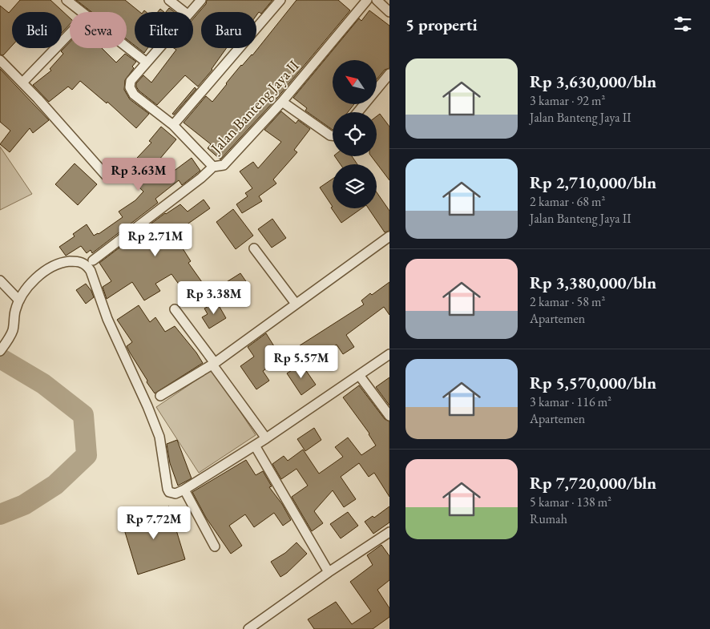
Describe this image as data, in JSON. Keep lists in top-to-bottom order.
{
  "streets": {
    "street": ["Jalan Banteng Jaya II"]
  },
  "north": "top left",
  "page": {
    "heading": "5 properti",
    "chip": [
      "Beli",
      "Sewa",
      "Filter",
      "Baru"
    ],
    "list": [
      {
        "name": "Rp 3,630,000/bln",
        "note": "3 kamar · 92 m² · Jalan Banteng Jaya II"
      },
      {
        "name": "Rp 2,710,000/bln",
        "note": "2 kamar · 68 m² · Jalan Banteng Jaya II"
      },
      {
        "name": "Rp 3,380,000/bln",
        "note": "2 kamar · 58 m² · Apartemen"
      },
      {
        "name": "Rp 5,570,000/bln",
        "note": "3 kamar · 116 m² · Apartemen"
      },
      {
        "name": "Rp 7,720,000/bln",
        "note": "5 kamar · 138 m² · Rumah"
      }
    ],
    "price": [
      "Rp 3.63M",
      "Rp 2.71M",
      "Rp 3.38M",
      "Rp 5.57M",
      "Rp 7.72M"
    ]
  }
}
